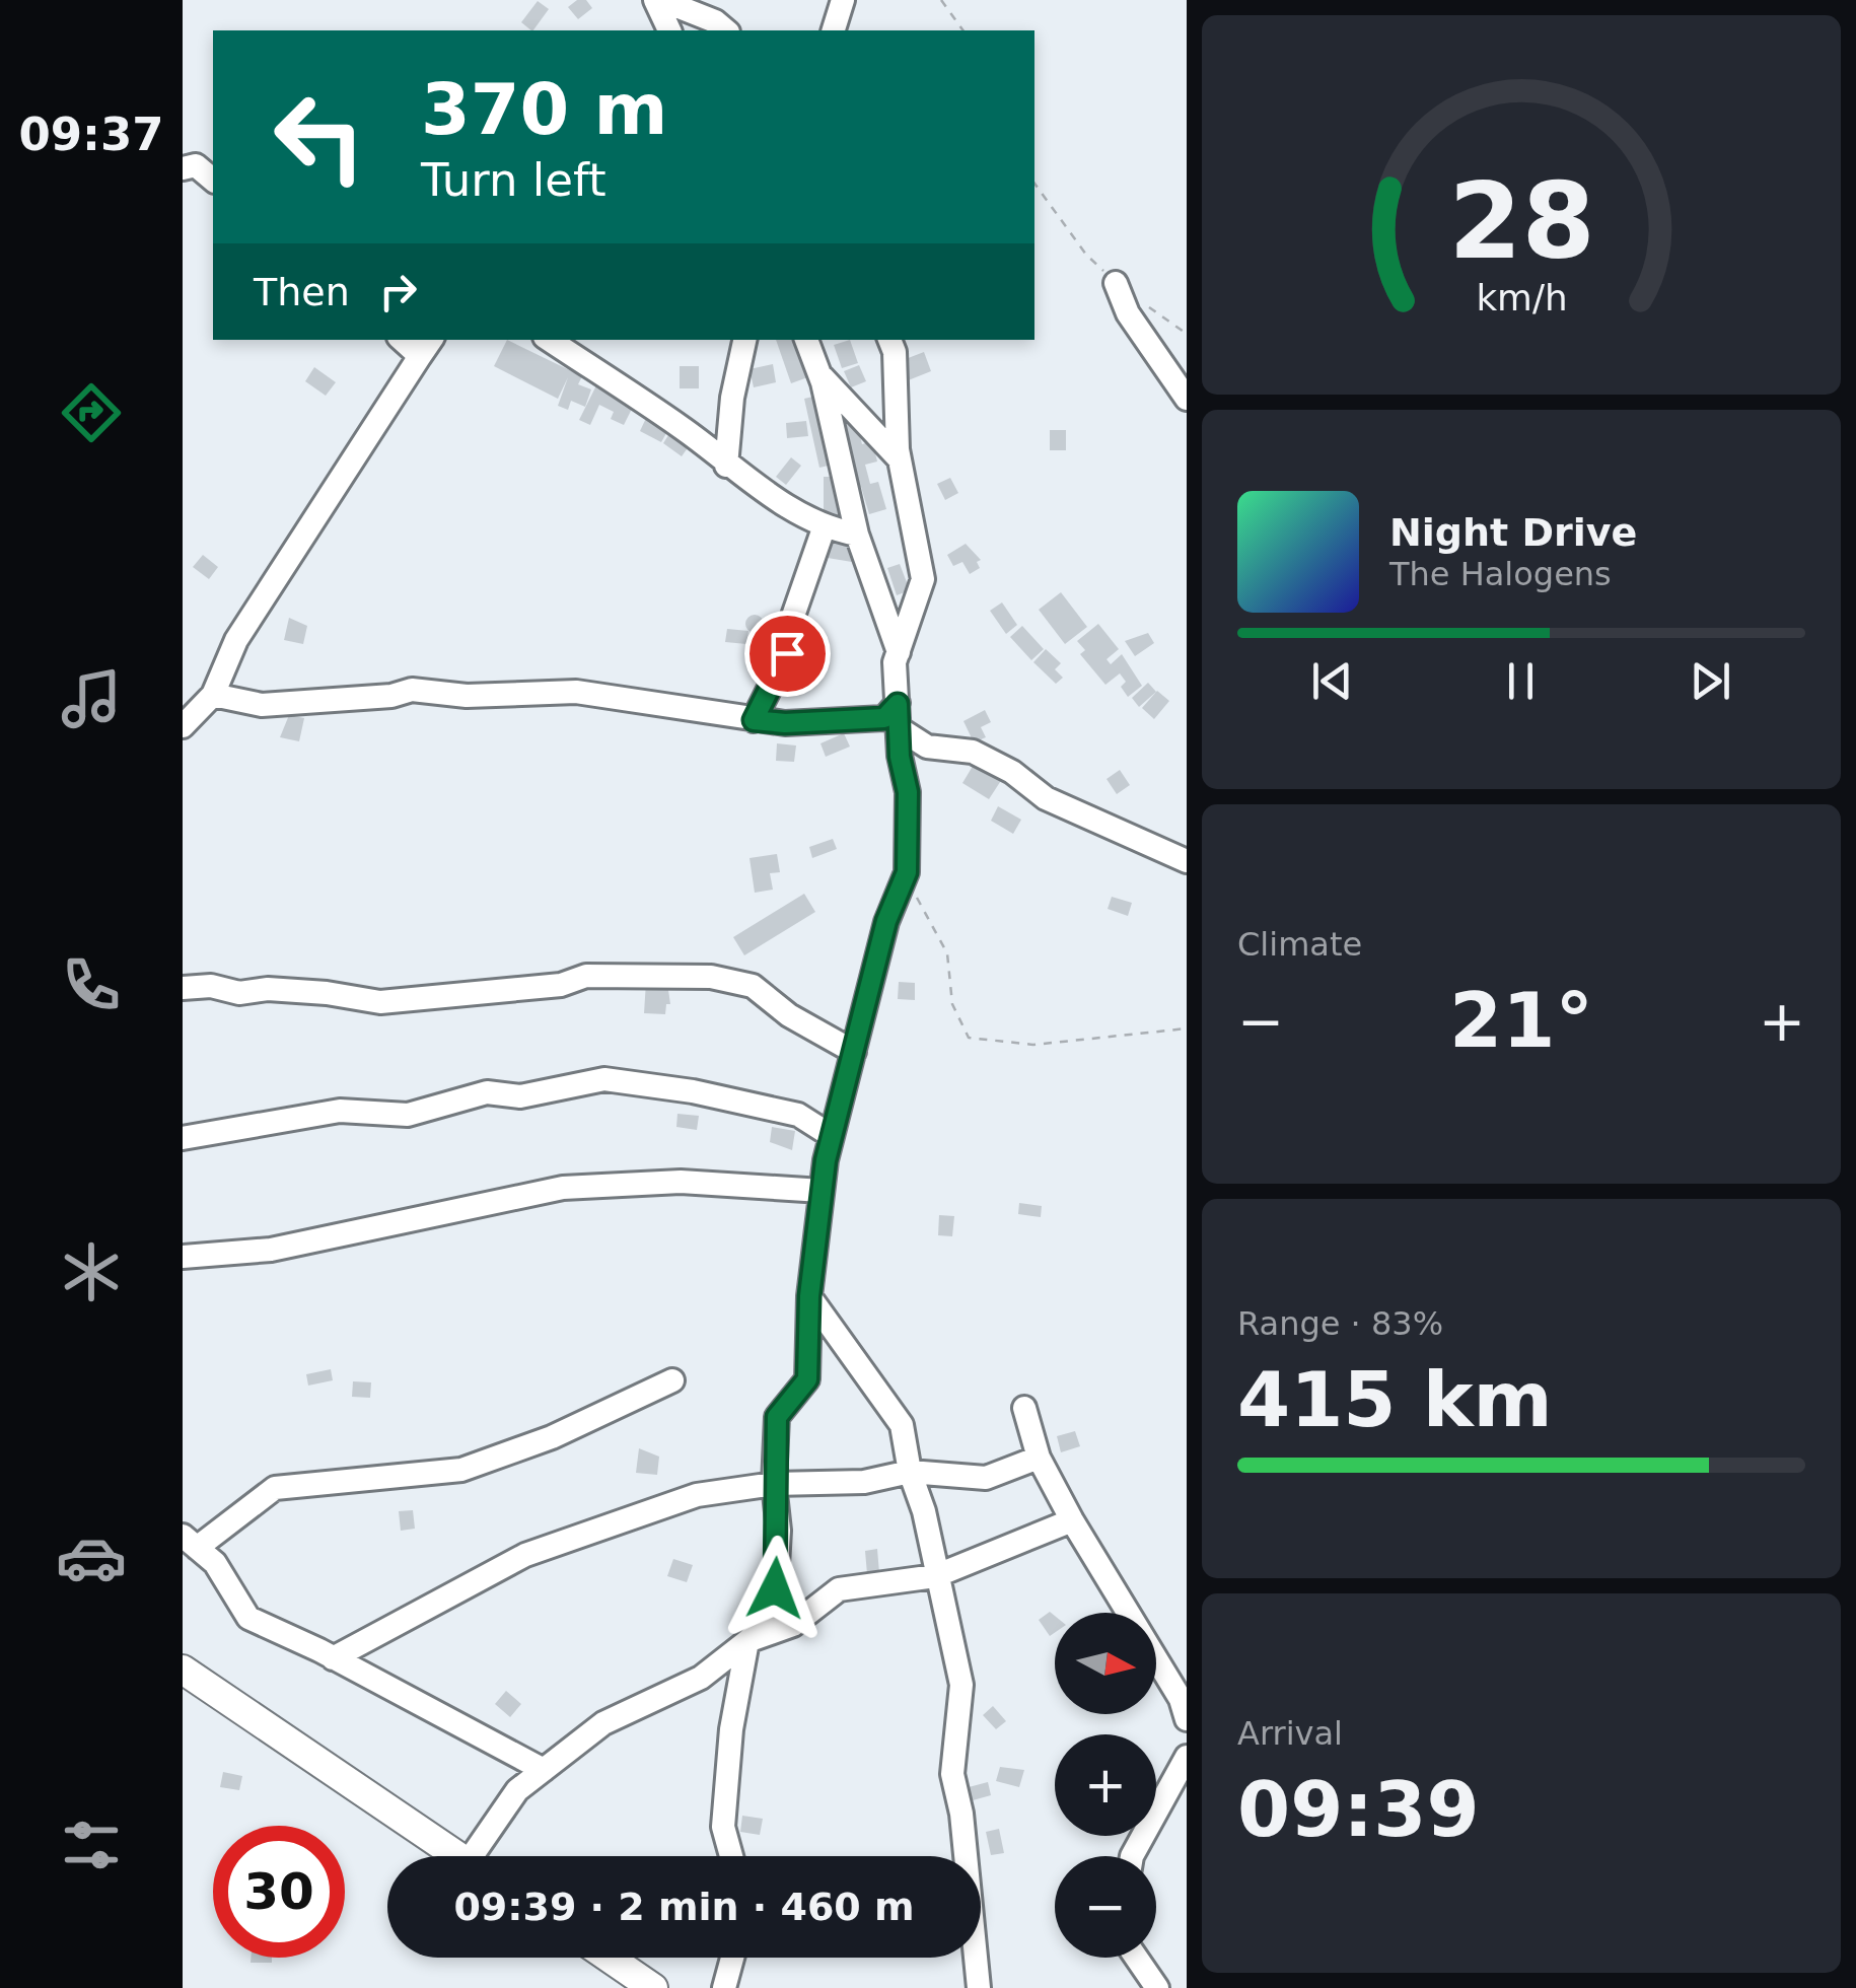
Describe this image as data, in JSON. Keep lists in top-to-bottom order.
{
  "north": "right",
  "page": {
    "tabs": "09:37",
    "turn": ["370 m", "Turn left"],
    "then": "Then",
    "song": ["Night Drive", "The Halogens"],
    "tile": [
      "Climate",
      ["Range · 83%", "415 km"],
      ["Arrival", "09:39"]
    ],
    "heat": ["−", "21°", "+"],
    "map_buttons": ["+", "−"],
    "limit": "30",
    "trip": "09:39 · 2 min · 460 m",
    "gauge": ["28", "km/h"]
  }
}
